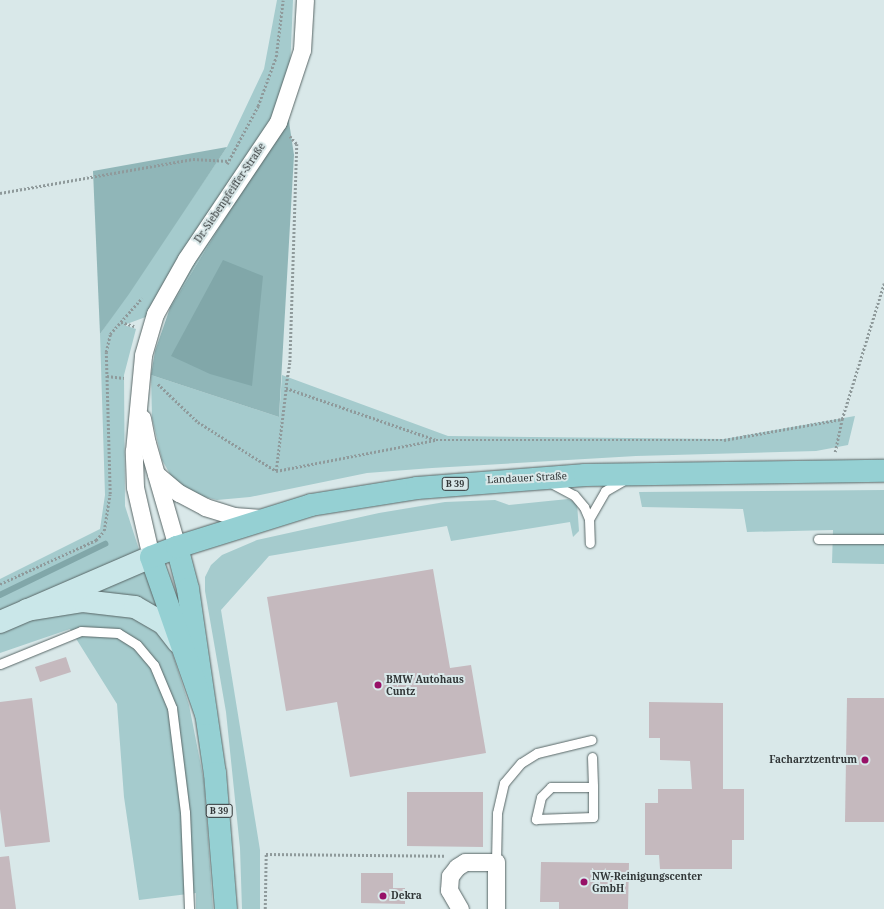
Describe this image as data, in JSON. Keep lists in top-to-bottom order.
{
  "streets": {
    "main road": ["Landauer Straße", "B 39"],
    "street": ["Dr.-Siebenpfeiffer-Straße"]
  },
  "crossings": [
    ["Dr.-Siebenpfeiffer-Straße", "Landauer Straße"],
    ["Dr.-Siebenpfeiffer-Straße", "B 39"],
    ["Landauer Straße", "B 39"]
  ],
  "places": [
    "BMW Autohaus Cuntz",
    "Facharztzentrum",
    "NW-Reinigungscenter GmbH",
    "Dekra"
  ]
}
